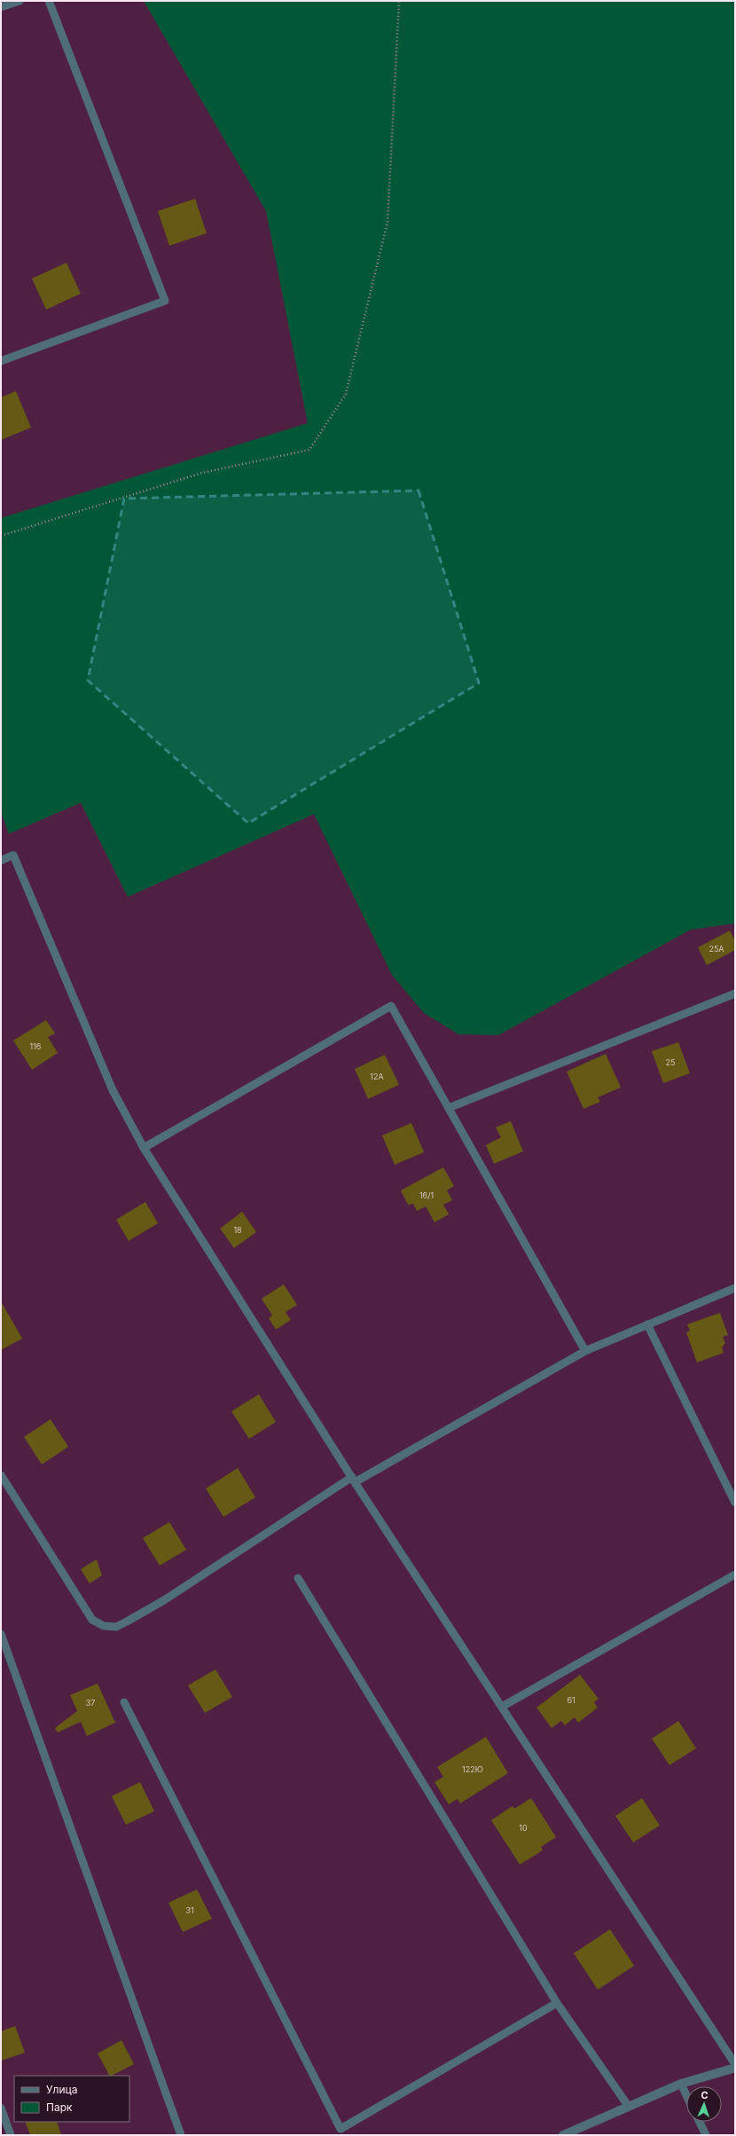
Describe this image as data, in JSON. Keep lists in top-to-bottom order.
{
  "house_numbers": [
    "25А",
    "116",
    "25",
    "12А",
    "16/1",
    "18",
    "61",
    "37",
    "122Ю",
    "10",
    "31"
  ],
  "legend": ["Улица", "Парк"],
  "north": "top"
}
